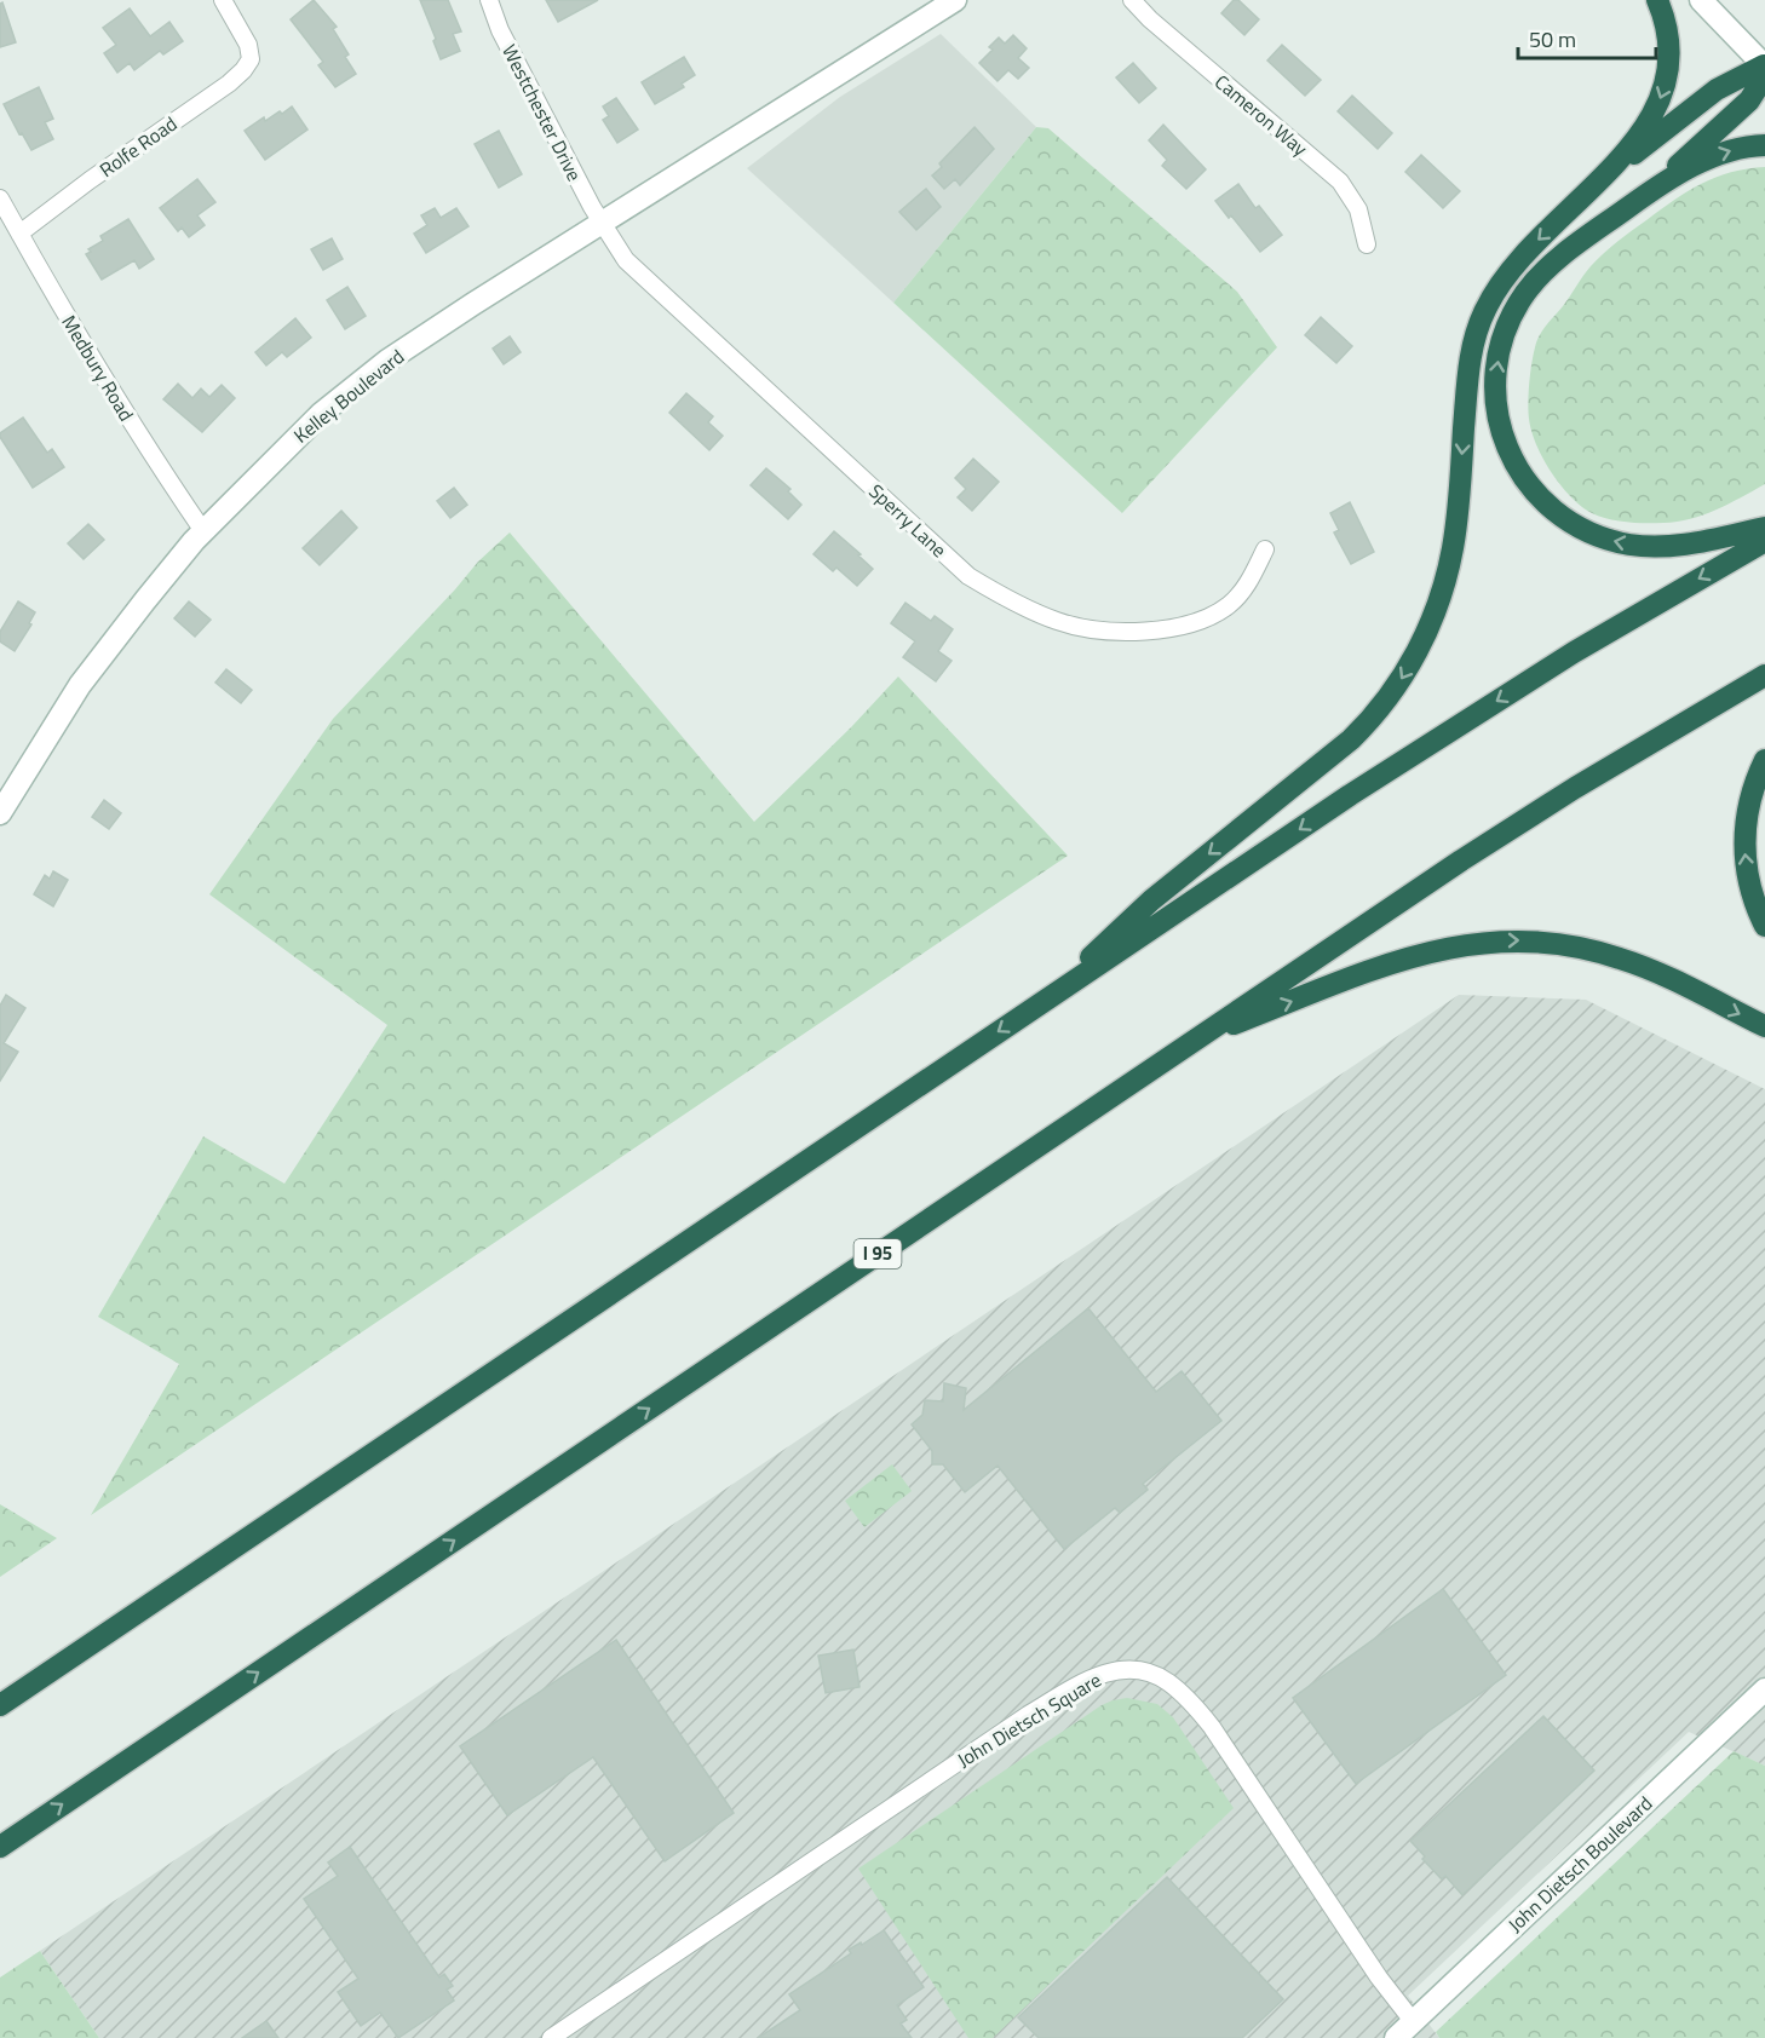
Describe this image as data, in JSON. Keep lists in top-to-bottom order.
{
  "streets": {
    "highway": ["I 95"],
    "main road": ["Kelley Boulevard", "John Dietsch Boulevard"],
    "street": [
      "Westchester Drive",
      "Cameron Way",
      "Rolfe Road",
      "Medbury Road",
      "Sperry Lane",
      "John Dietsch Square"
    ]
  },
  "crossings": [
    ["Westchester Drive", "Kelley Boulevard"],
    ["Westchester Drive", "Sperry Lane"],
    ["Rolfe Road", "Medbury Road"],
    ["Medbury Road", "Kelley Boulevard"],
    ["Kelley Boulevard", "Sperry Lane"],
    ["John Dietsch Square", "John Dietsch Boulevard"]
  ],
  "scale_bar": "50 m"
}
